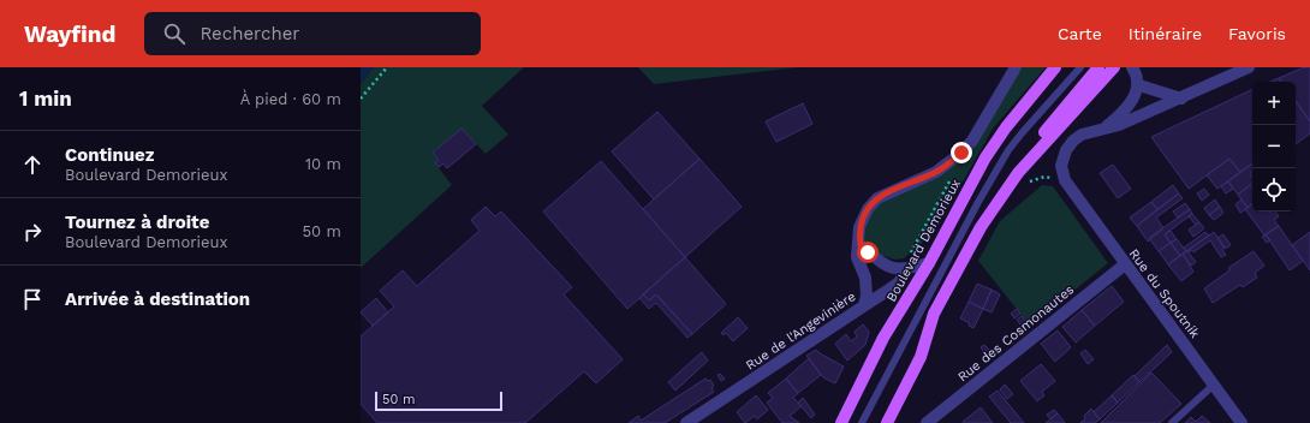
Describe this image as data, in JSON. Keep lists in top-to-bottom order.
{
  "streets": {
    "main road": ["Boulevard Demorieux"],
    "street": ["Rue du Spoutnik", "Rue de l'Angevinière", "Rue des Cosmonautes"]
  },
  "crossings": [
    ["Boulevard Demorieux", "Rue de l'Angevinière"],
    ["Rue du Spoutnik", "Rue des Cosmonautes"]
  ],
  "scale_bar": "50 m",
  "page": {
    "header": "Wayfind",
    "search": "Rechercher",
    "nav": ["Carte", "Itinéraire", "Favoris"],
    "heading": ["1 min", "À pied · 60 m"],
    "map_buttons": ["+", "−"],
    "list": [
      ["Continuez", "Boulevard Demorieux", "10 m"],
      ["Tournez à droite", "Boulevard Demorieux", "50 m"],
      "Arrivée à destination"
    ],
    "scale": "50 m"
  }
}
